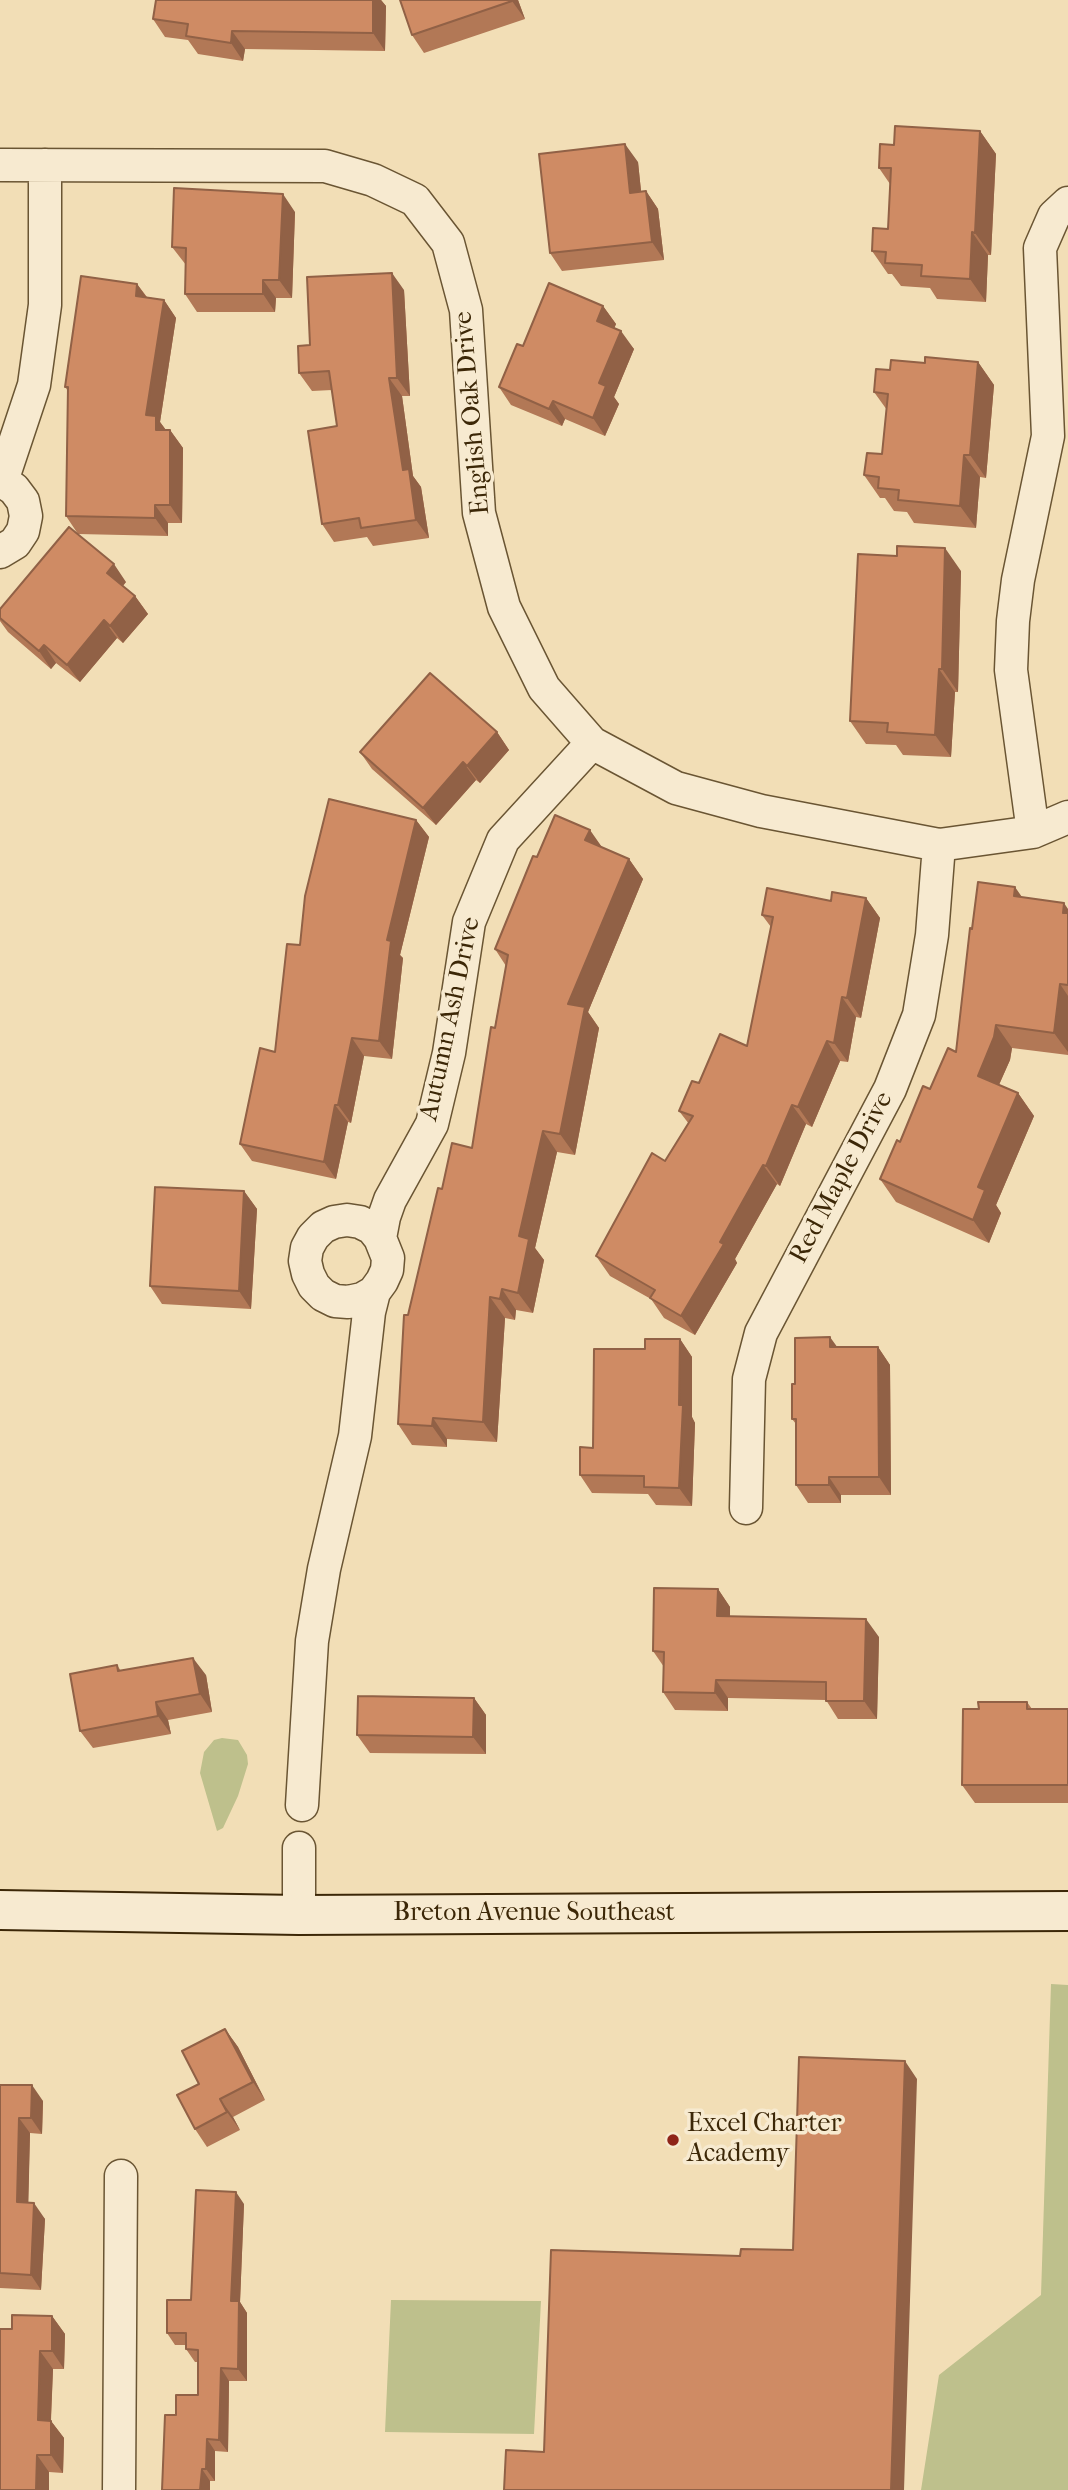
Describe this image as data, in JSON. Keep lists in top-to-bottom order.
{
  "streets": {
    "main road": ["Breton Avenue Southeast"],
    "street": ["English Oak Drive", "Autumn Ash Drive", "Red Maple Drive"]
  },
  "crossings": [
    ["English Oak Drive", "Autumn Ash Drive"],
    ["English Oak Drive", "Red Maple Drive"]
  ],
  "places": ["Excel Charter Academy"]
}
